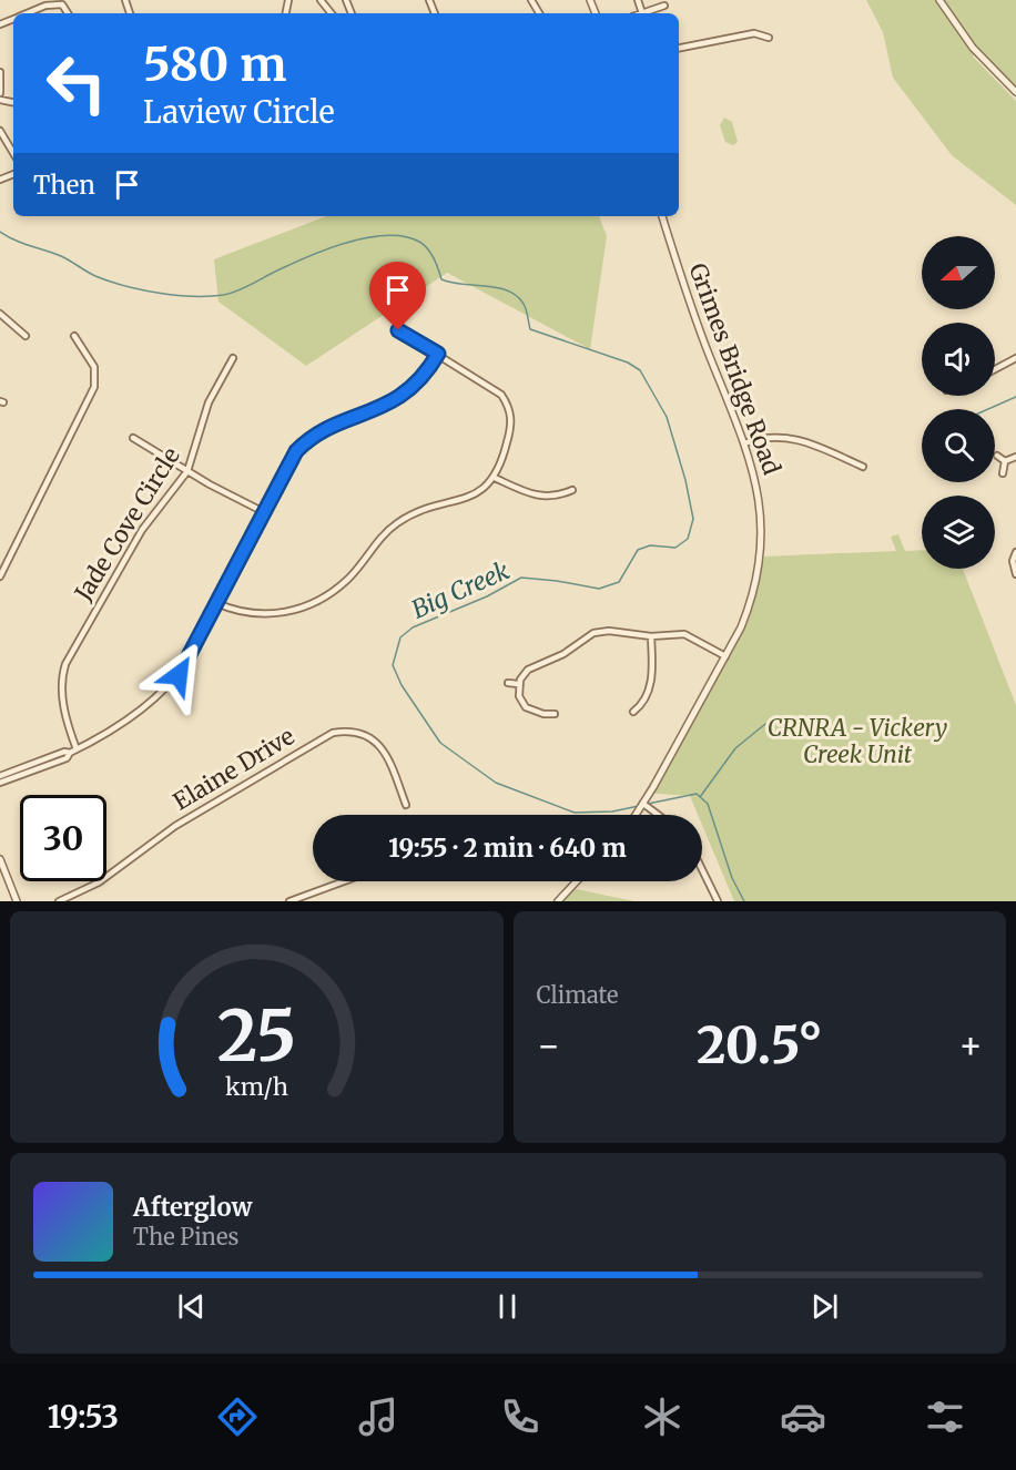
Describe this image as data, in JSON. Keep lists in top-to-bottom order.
{
  "streets": {
    "street": ["Grimes Bridge Road", "Jade Cove Circle", "Elaine Drive"]
  },
  "water": ["Big Creek"],
  "parks": ["CRNRA - Vickery Creek Unit"],
  "north": "left",
  "page": {
    "turn": ["580 m", "Laview Circle"],
    "then": "Then",
    "limit": "30",
    "trip": "19:55 · 2 min · 640 m",
    "tile": "Climate",
    "heat": ["−", "20.5°", "+"],
    "song": ["Afterglow", "The Pines"],
    "tabs": "19:53",
    "gauge": ["25", "km/h"]
  }
}
